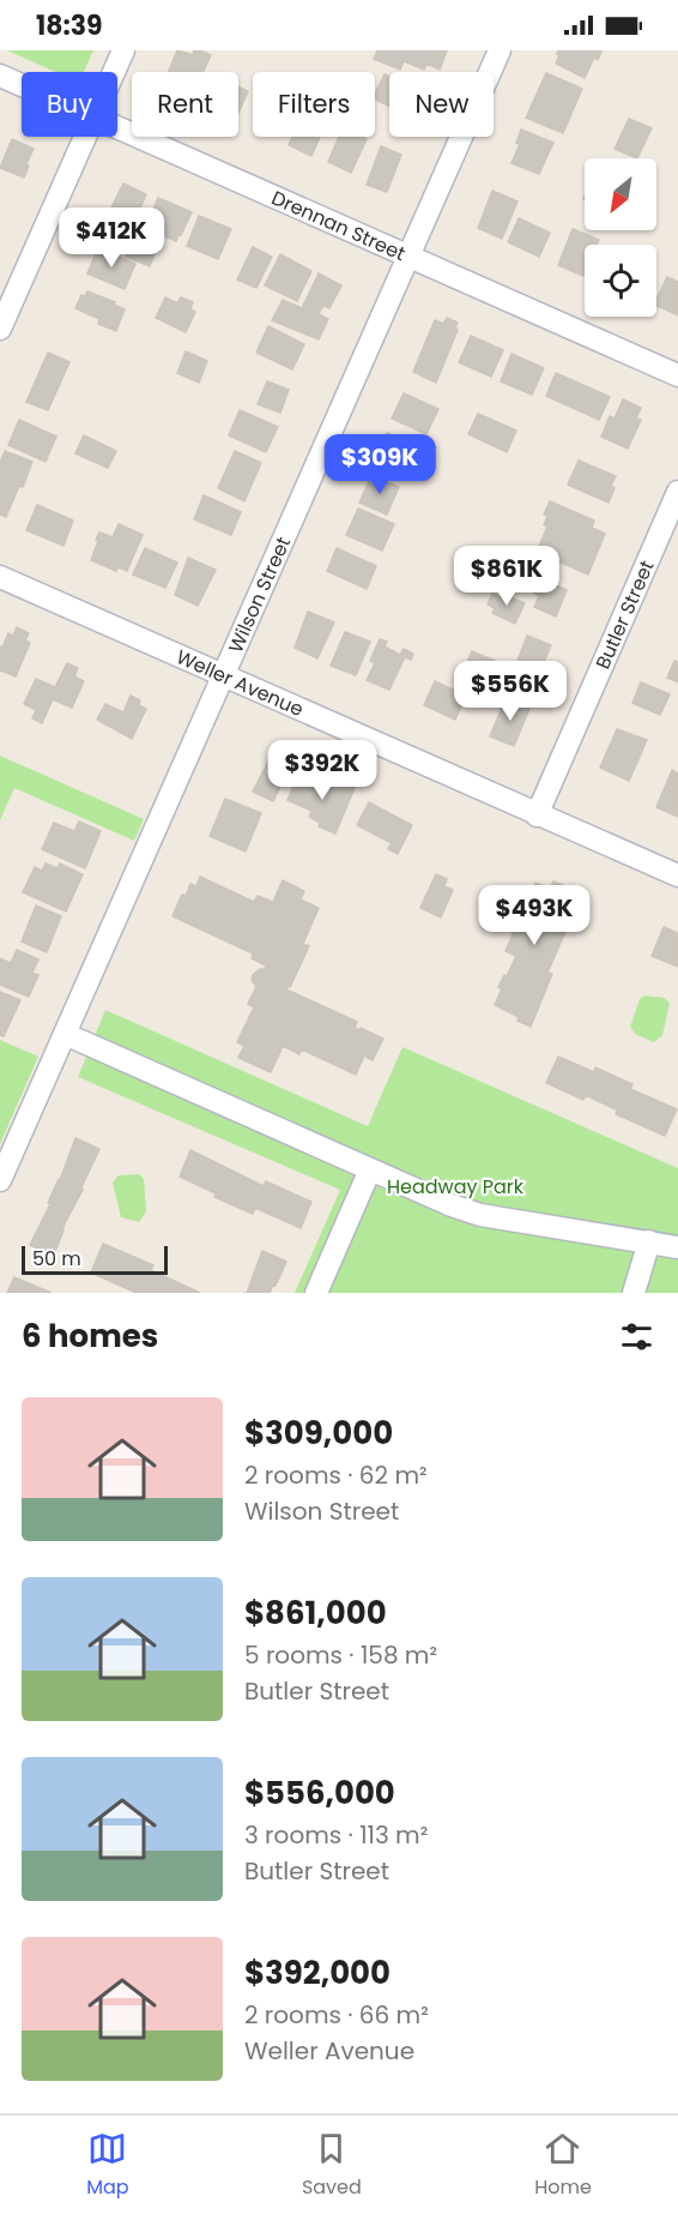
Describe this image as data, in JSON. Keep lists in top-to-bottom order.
{
  "streets": {
    "street": [
      "Drennan Street",
      "Wilson Street",
      "Butler Street",
      "Weller Avenue"
    ]
  },
  "crossings": [
    ["Drennan Street", "Wilson Street"],
    ["Wilson Street", "Weller Avenue"],
    ["Butler Street", "Weller Avenue"]
  ],
  "parks": ["Headway Park"],
  "scale_bar": "50 m",
  "north": "bottom left",
  "page": {
    "status": "18:39",
    "chip": [
      "Buy",
      "Rent",
      "Filters",
      "New"
    ],
    "price": [
      "$412K",
      "$309K",
      "$861K",
      "$556K",
      "$392K",
      "$493K"
    ],
    "scale": "50 m",
    "heading": "6 homes",
    "list": [
      {
        "name": "$309,000",
        "note": "2 rooms · 62 m² · Wilson Street"
      },
      {
        "name": "$861,000",
        "note": "5 rooms · 158 m² · Butler Street"
      },
      {
        "name": "$556,000",
        "note": "3 rooms · 113 m² · Butler Street"
      },
      {
        "name": "$392,000",
        "note": "2 rooms · 66 m² · Weller Avenue"
      }
    ],
    "tabs": ["Map", "Saved", "Home"]
  }
}
